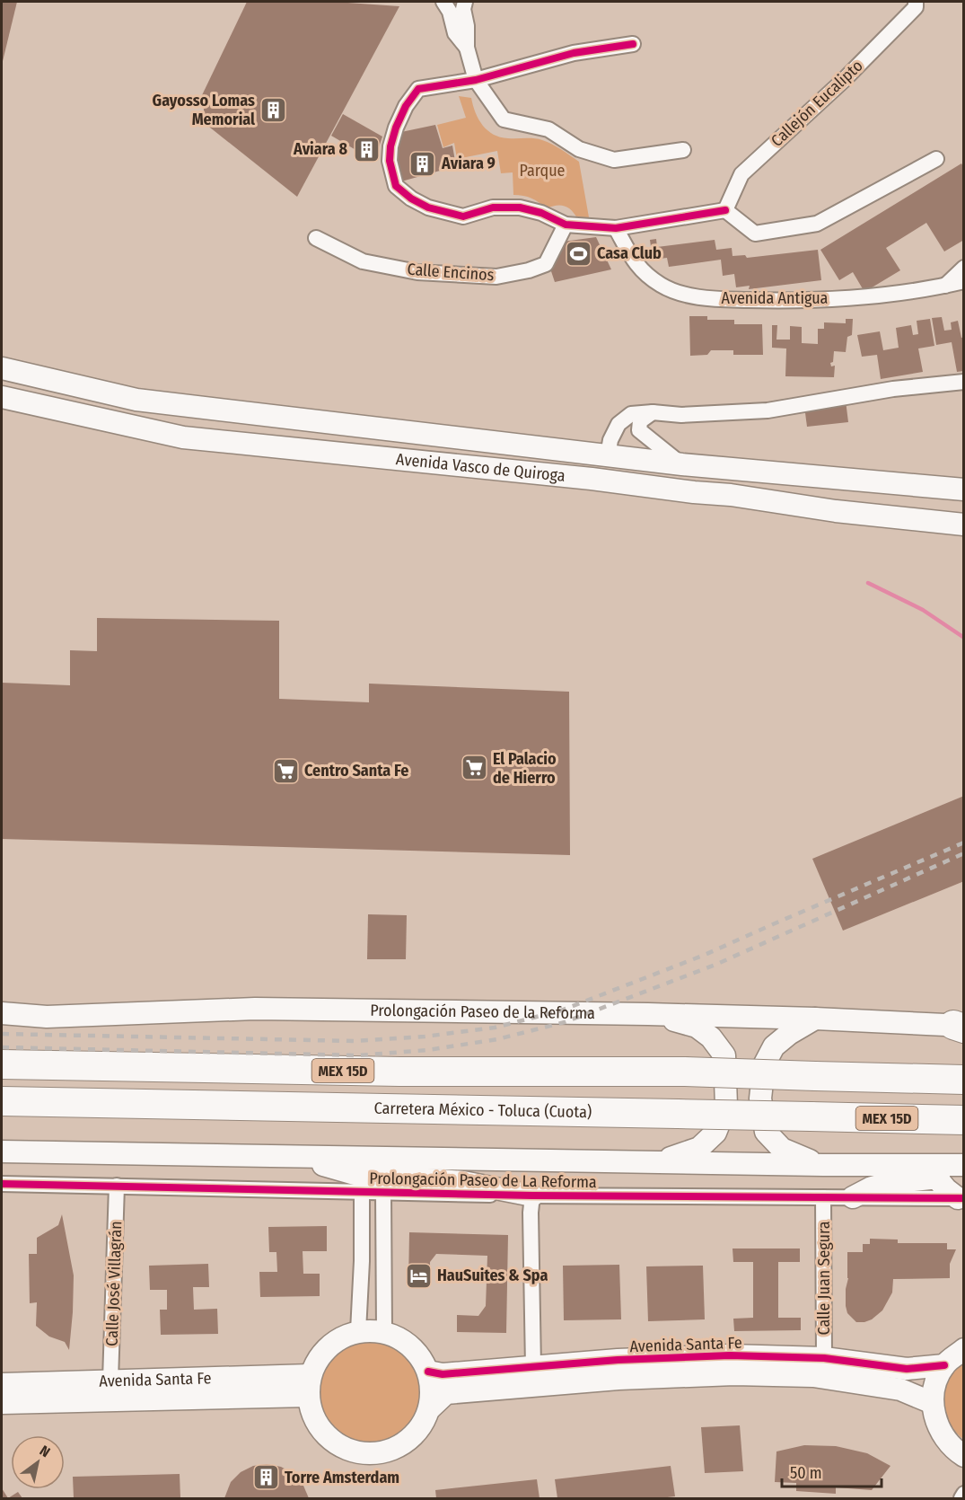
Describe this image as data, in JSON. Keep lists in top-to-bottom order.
{
  "streets": {
    "highway": ["MEX 15D", "Carretera México - Toluca (Cuota)"],
    "main road": ["Avenida Vasco de Quiroga", "Prolongación Paseo de la Reforma", "Avenida Santa Fe"],
    "street": [
      "Callejón Eucalipto",
      "Calle Encinos",
      "Avenida Antigua",
      "Prolongación Paseo de La Reforma",
      "Calle Juan Segura",
      "Calle José Villagrán"
    ]
  },
  "crossings": [
    ["Prolongación Paseo de La Reforma", "Calle Juan Segura"],
    ["Prolongación Paseo de La Reforma", "Calle José Villagrán"],
    ["Calle Juan Segura", "Avenida Santa Fe"],
    ["Calle José Villagrán", "Avenida Santa Fe"]
  ],
  "parks": ["Parque"],
  "places": {
    "building": [
      "Gayosso Lomas Memorial",
      "Aviara 8",
      "Aviara 9",
      "Torre Amsterdam"
    ],
    "sports": ["Casa Club"],
    "supermarket": ["El Palacio de Hierro", "Centro Santa Fe"],
    "hotel": ["HauSuites & Spa"]
  },
  "scale_bar": "50 m",
  "north": "top right"
}
